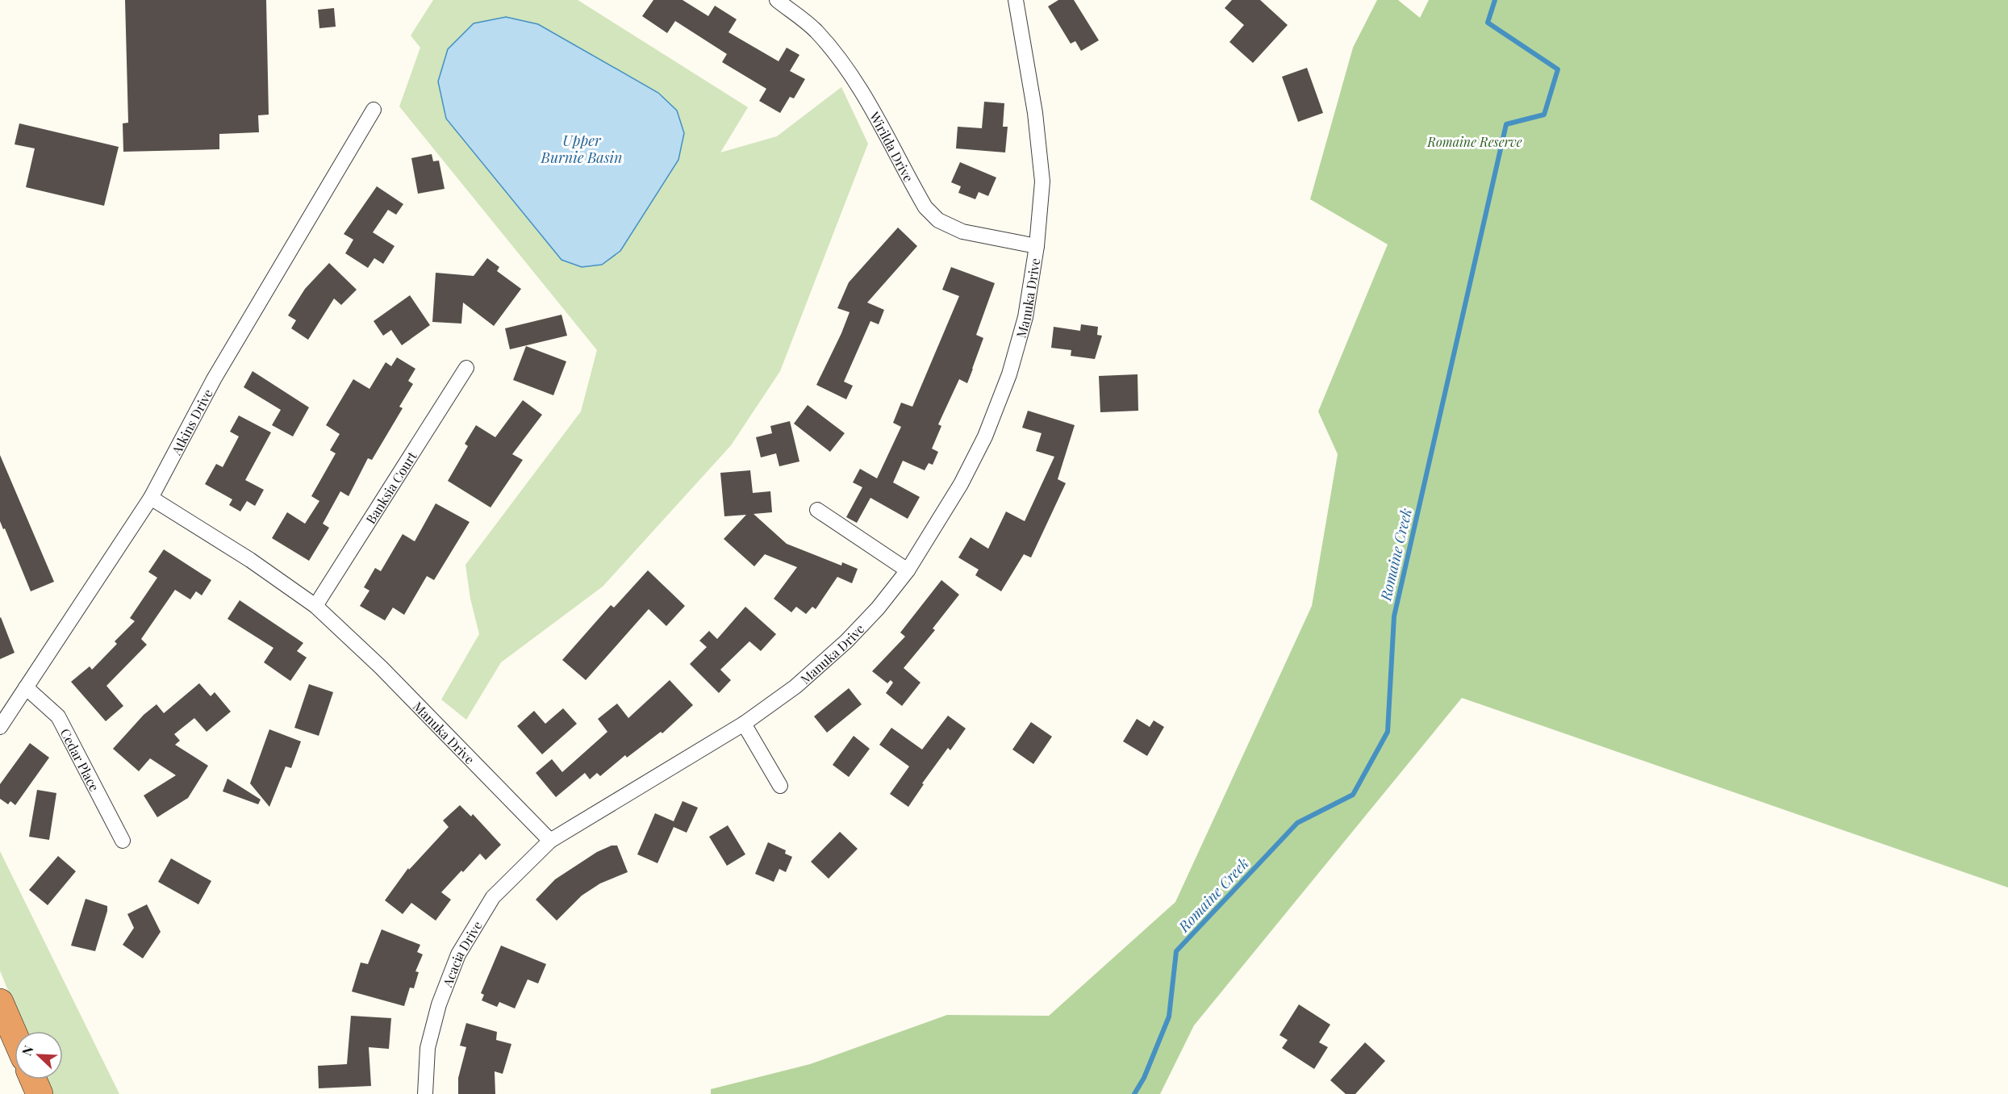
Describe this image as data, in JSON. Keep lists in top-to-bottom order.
{
  "streets": {
    "street": [
      "Wirilda Drive",
      "Manuka Drive",
      "Atkins Drive",
      "Banksia Court",
      "Cedar Place",
      "Acacia Drive"
    ]
  },
  "crossings": [
    ["Wirilda Drive", "Manuka Drive"],
    ["Manuka Drive", "Atkins Drive"],
    ["Manuka Drive", "Banksia Court"],
    ["Manuka Drive", "Acacia Drive"],
    ["Atkins Drive", "Cedar Place"]
  ],
  "water": ["Upper Burnie Basin", "Romaine Creek"],
  "parks": ["Romaine Reserve"],
  "north": "top left"
}
